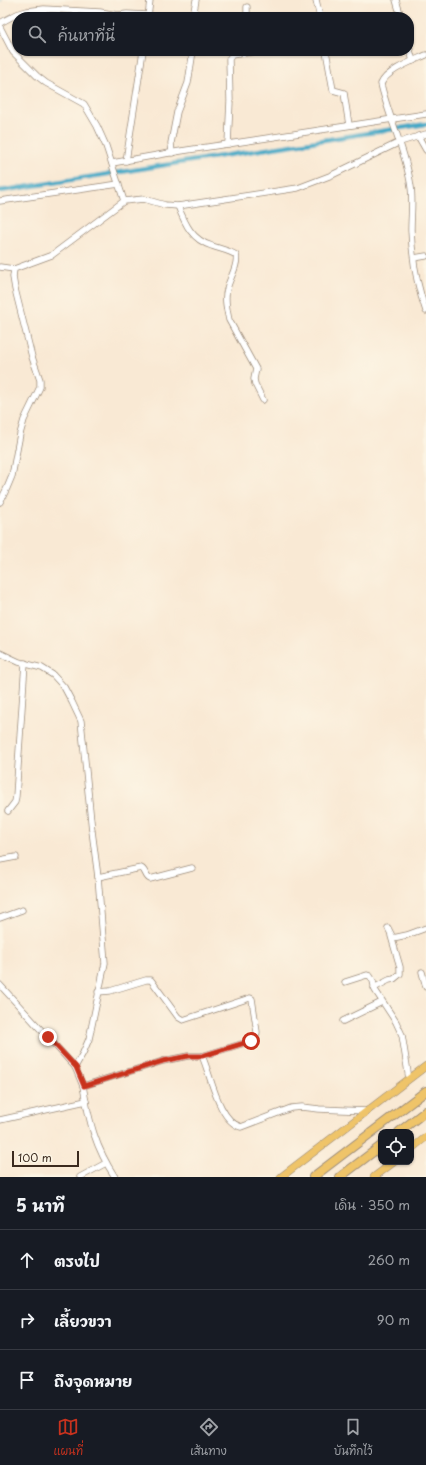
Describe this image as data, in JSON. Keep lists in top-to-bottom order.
{
  "scale_bar": "100 m",
  "page": {
    "search": "ค้นหาที่นี่",
    "scale": "100 m",
    "heading": ["5 นาที", "เดิน · 350 m"],
    "list": [
      ["ตรงไป", "260 m"],
      ["เลี้ยวขวา", "90 m"],
      "ถึงจุดหมาย"
    ],
    "nav": ["แผนที่", "เส้นทาง", "บันทึกไว้"]
  }
}
